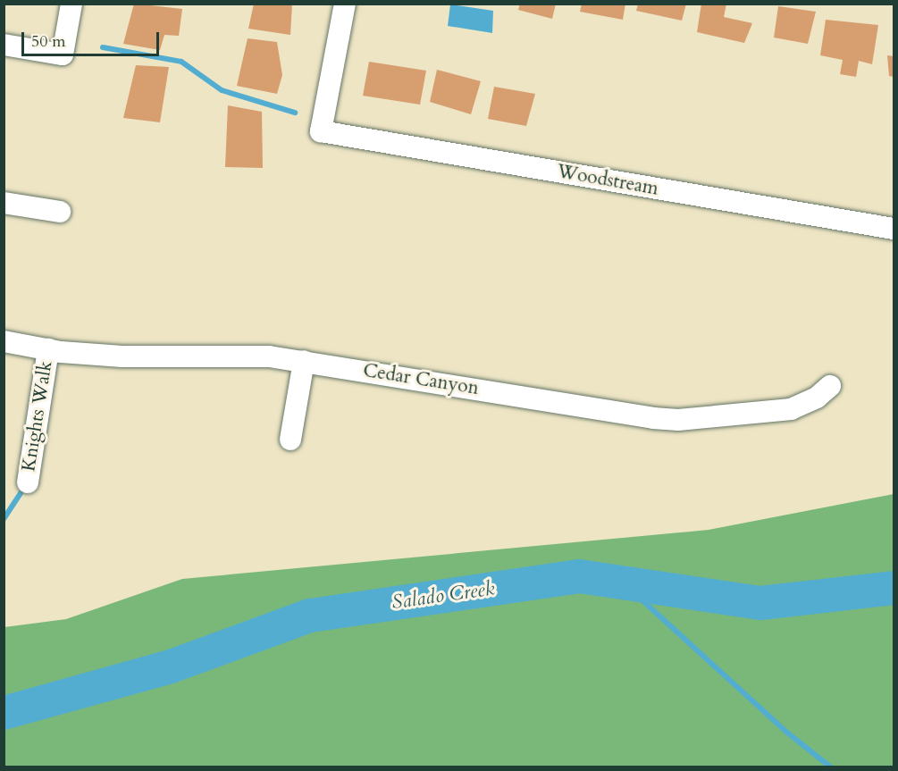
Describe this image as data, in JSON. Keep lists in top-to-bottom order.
{
  "streets": {
    "street": ["Woodstream", "Cedar Canyon", "Knights Walk"]
  },
  "crossings": [
    ["Cedar Canyon", "Knights Walk"]
  ],
  "water": ["Salado Creek"],
  "scale_bar": "50 m"
}
